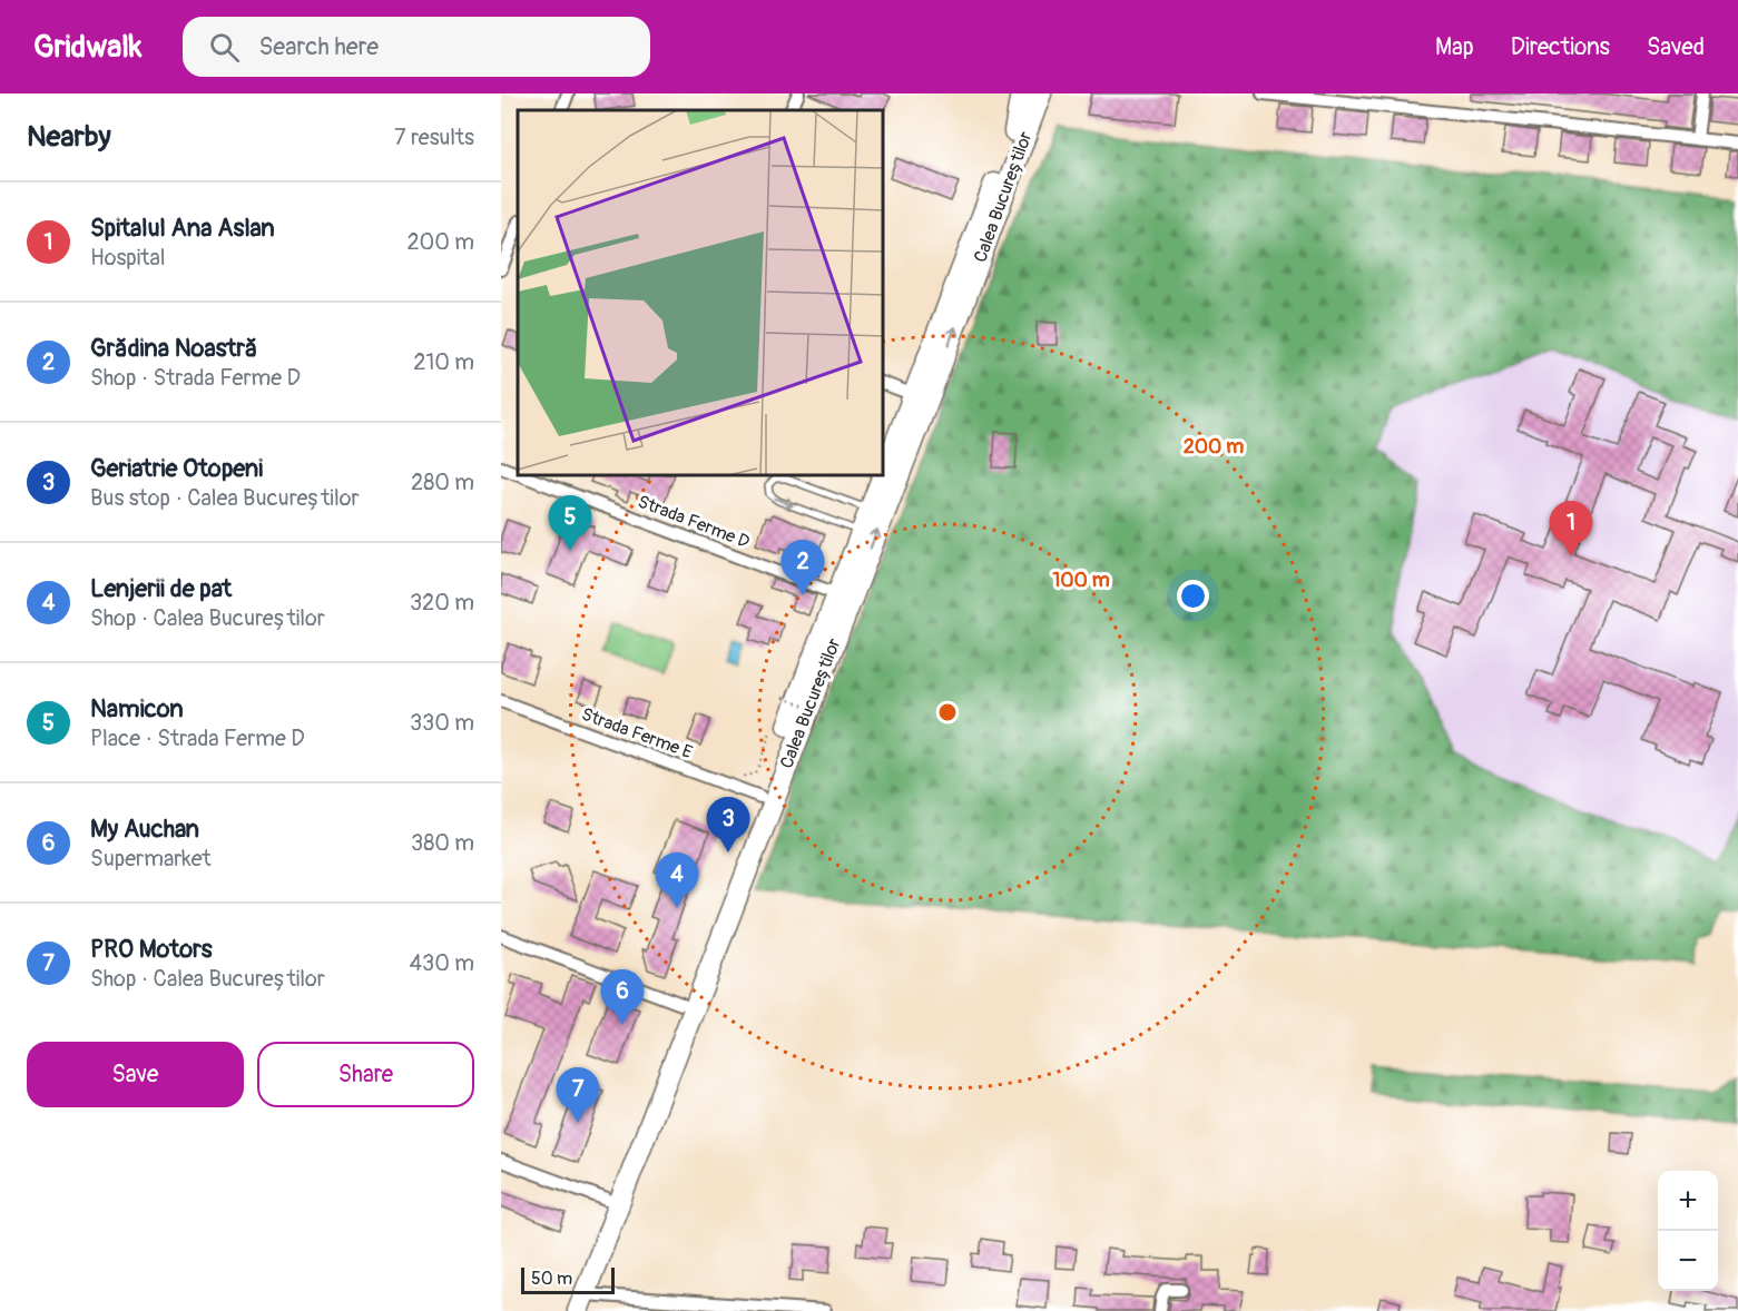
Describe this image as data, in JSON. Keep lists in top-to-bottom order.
{
  "streets": {
    "highway": ["Calea Bucureștilor"],
    "street": ["Strada Ferme D", "Strada Ferme E"]
  },
  "crossings": [
    ["Calea Bucureștilor", "Strada Ferme D"],
    ["Calea Bucureștilor", "Strada Ferme E"]
  ],
  "scale_bar": "50 m",
  "page": {
    "header": "Gridwalk",
    "search": "Search here",
    "nav": ["Map", "Directions", "Saved"],
    "heading": ["Nearby", "7 results"],
    "list": [
      {
        "mark": "1",
        "name": "Spitalul Ana Aslan",
        "note": "Hospital",
        "value": "200 m"
      },
      {
        "mark": "2",
        "name": "Grădina Noastră",
        "note": "Shop · Strada Ferme D",
        "value": "210 m"
      },
      {
        "mark": "3",
        "name": "Geriatrie Otopeni",
        "note": "Bus stop · Calea Bucureștilor",
        "value": "280 m"
      },
      {
        "mark": "4",
        "name": "Lenjerii de pat",
        "note": "Shop · Calea Bucureștilor",
        "value": "320 m"
      },
      {
        "mark": "5",
        "name": "Namicon",
        "note": "Place · Strada Ferme D",
        "value": "330 m"
      },
      {
        "mark": "6",
        "name": "My Auchan",
        "note": "Supermarket",
        "value": "380 m"
      },
      {
        "mark": "7",
        "name": "PRO Motors",
        "note": "Shop · Calea Bucureștilor",
        "value": "430 m"
      }
    ],
    "pins": [
      "5",
      "1",
      "2",
      "3",
      "4",
      "6",
      "7"
    ],
    "buttons": ["Save", "Share"],
    "map_buttons": ["+", "−"],
    "scale": "50 m"
  },
  "rings": ["200 m", "100 m"]
}
